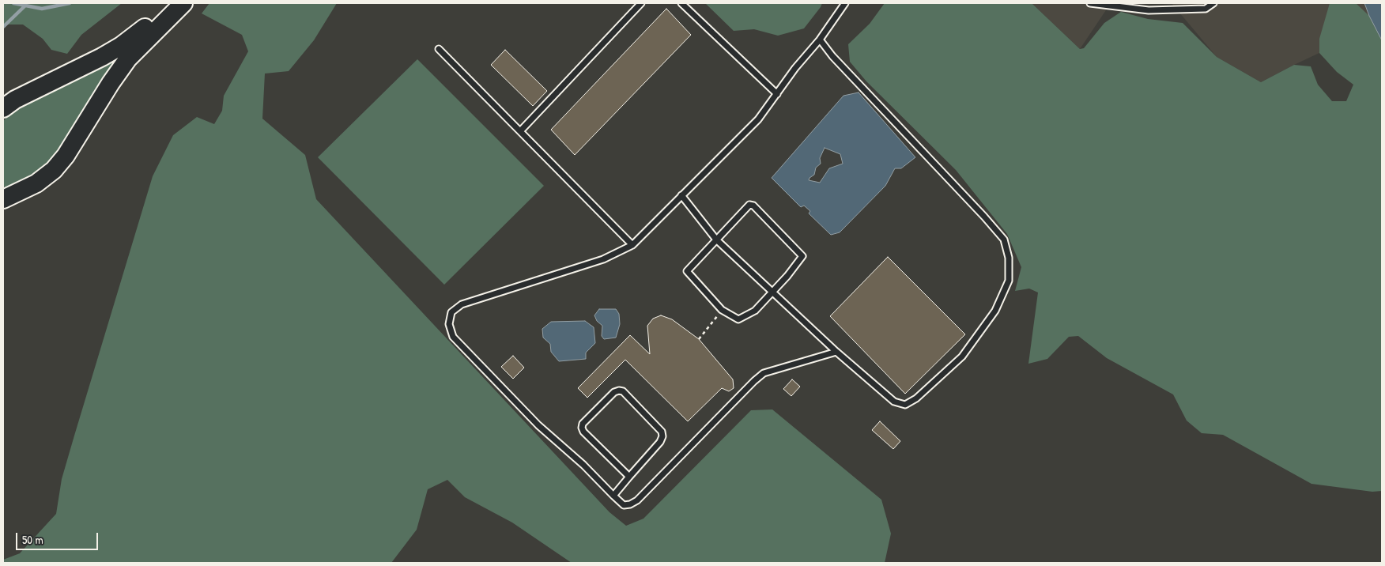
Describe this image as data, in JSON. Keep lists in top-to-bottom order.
{
  "scale_bar": "50 m"
}
